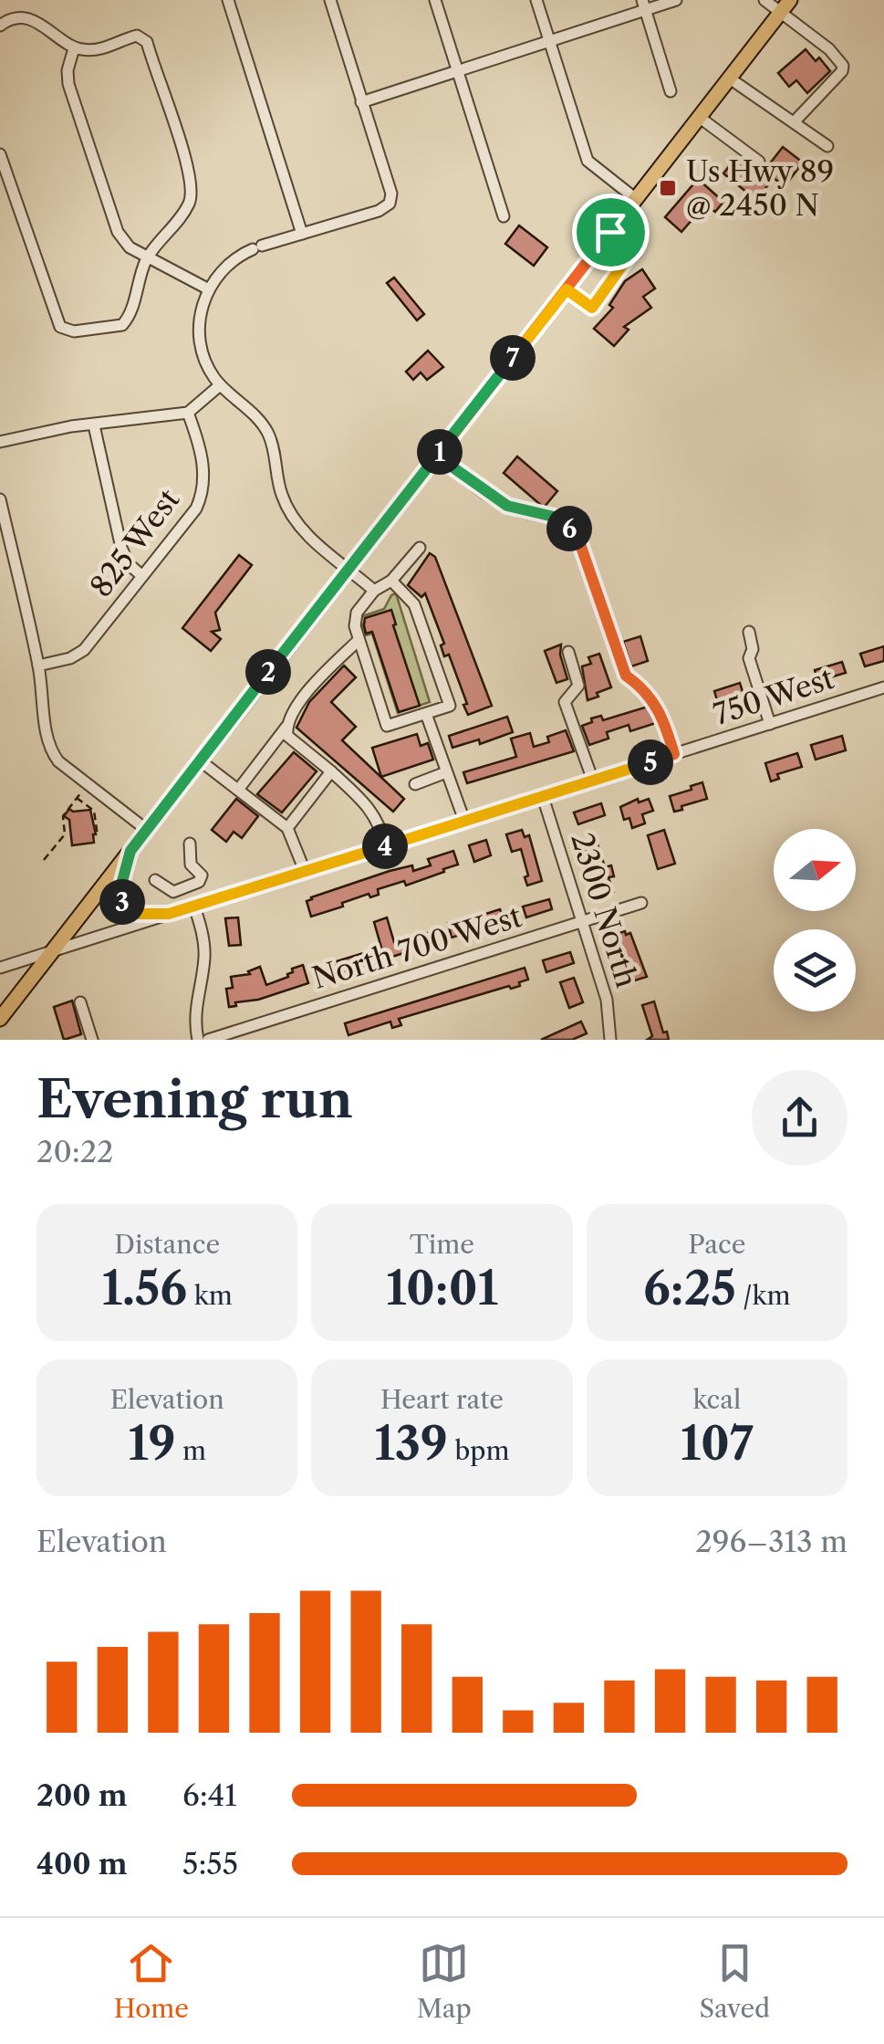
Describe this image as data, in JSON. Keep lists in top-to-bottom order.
{
  "streets": {
    "street": [
      "825 West",
      "750 West",
      "2300 North",
      "North 700 West"
    ]
  },
  "crossings": [
    ["750 West", "2300 North"],
    ["2300 North", "North 700 West"]
  ],
  "places": {
    "transit": ["Us Hwy 89 @ 2450 N"]
  },
  "north": "right",
  "page": {
    "pins": [
      "7",
      "1",
      "6",
      "2",
      "5",
      "4",
      "3"
    ],
    "heading": ["Evening run", "20:22"],
    "stats": [
      ["Distance", "1.56 km"],
      ["Time", "10:01"],
      ["Pace", "6:25 /km"],
      ["Elevation", "19 m"],
      ["Heart rate", "139 bpm"],
      ["kcal", "107"]
    ],
    "chart": ["Elevation", "296–313 m"],
    "list": [
      {
        "name": "200 m",
        "note": "6:41"
      },
      {
        "name": "400 m",
        "note": "5:55"
      }
    ],
    "tabs": ["Home", "Map", "Saved"]
  }
}
